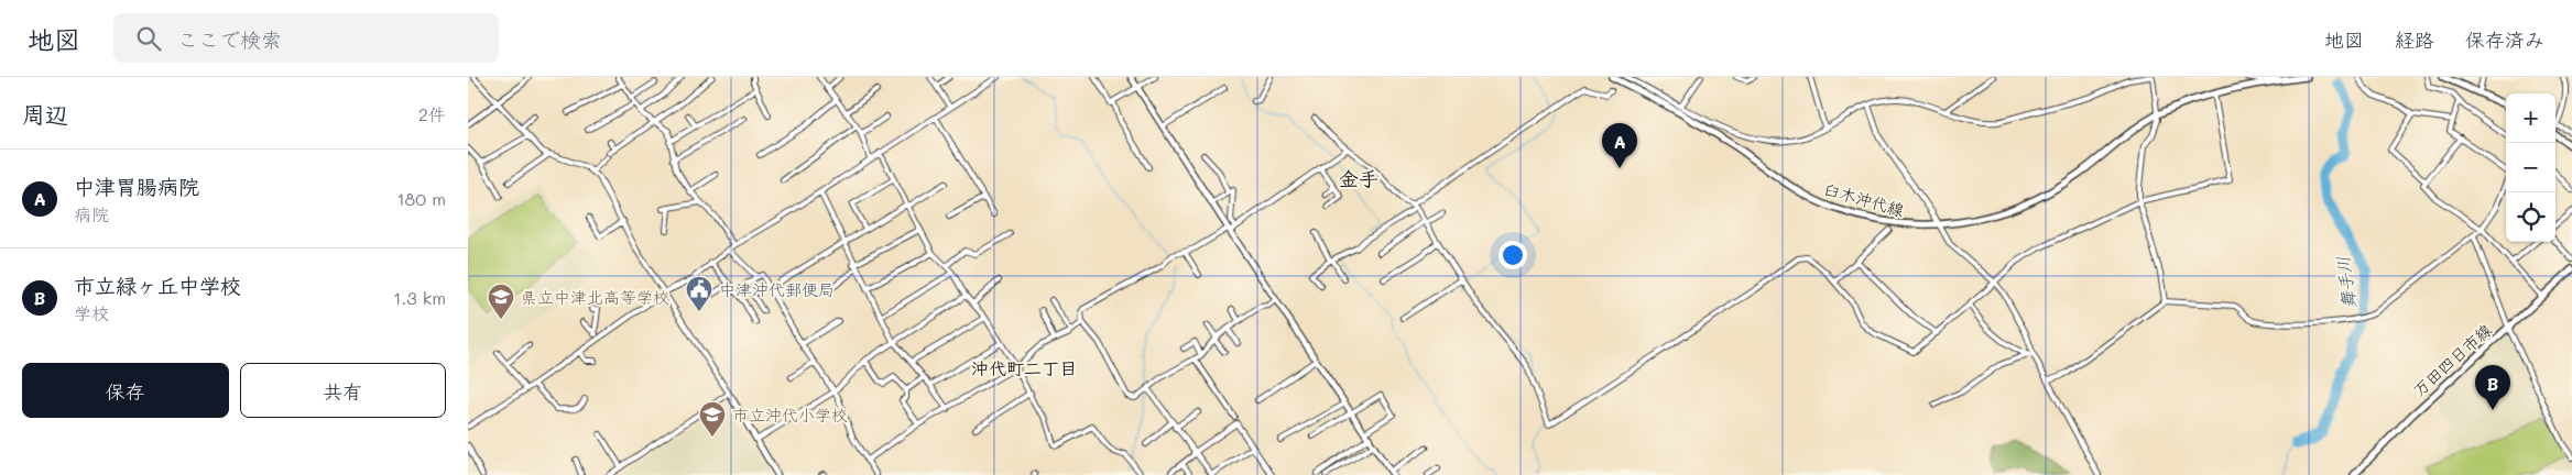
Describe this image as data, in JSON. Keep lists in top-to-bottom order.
{
  "streets": {
    "main road": ["臼木沖代線", "万田四日市線"]
  },
  "districts": ["金手", "沖代町二丁目"],
  "water": ["舞手川"],
  "places": {
    "public building": ["中津沖代郵便局"],
    "school or university": ["県立中津北高等学校", "市立沖代小学校"]
  },
  "page": {
    "header": "地図",
    "search": "ここで検索",
    "nav": ["地図", "経路", "保存済み"],
    "heading": ["周辺", "2件"],
    "map_buttons": ["+", "−"],
    "pins": ["A", "B"],
    "list": [
      {
        "mark": "A",
        "name": "中津胃腸病院",
        "note": "病院",
        "value": "180 m"
      },
      {
        "mark": "B",
        "name": "市立緑ヶ丘中学校",
        "note": "学校",
        "value": "1.3 km"
      }
    ],
    "buttons": ["保存", "共有"]
  }
}
